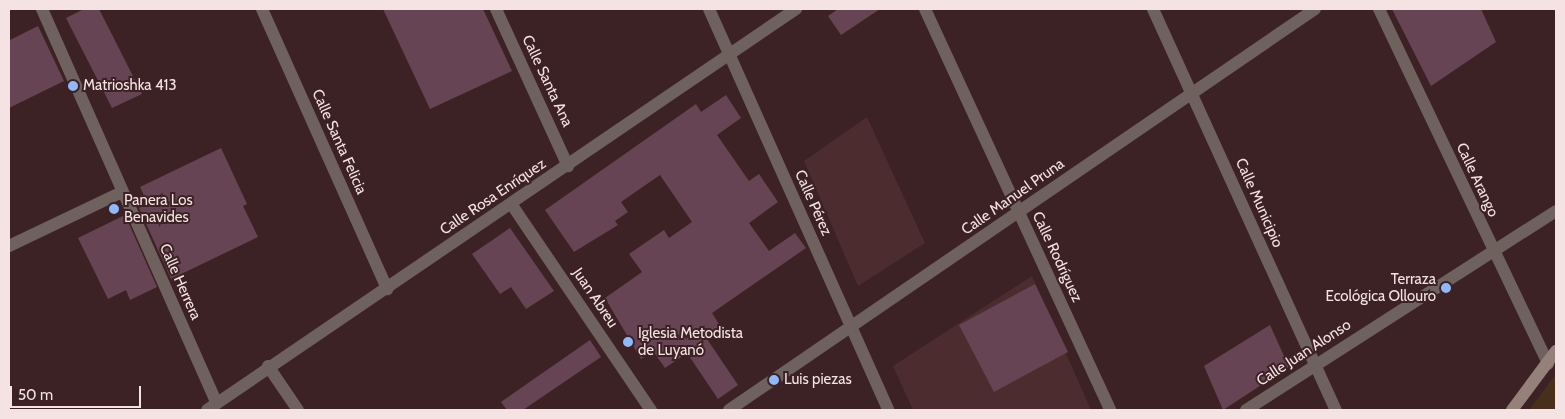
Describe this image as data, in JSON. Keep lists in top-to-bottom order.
{
  "streets": {
    "street": [
      "Calle Santa Ana",
      "Calle Santa Felicia",
      "Calle Arango",
      "Calle Rosa Enríquez",
      "Calle Manuel Pruna",
      "Calle Pérez",
      "Calle Municipio",
      "Calle Rodríguez",
      "Calle Herrera",
      "Juan Abreu",
      "Calle Juan Alonso"
    ]
  },
  "crossings": [
    ["Calle Santa Ana", "Calle Rosa Enríquez"],
    ["Calle Santa Felicia", "Calle Rosa Enríquez"],
    ["Calle Arango", "Calle Juan Alonso"],
    ["Calle Rosa Enríquez", "Calle Pérez"],
    ["Calle Rosa Enríquez", "Calle Herrera"],
    ["Calle Rosa Enríquez", "Juan Abreu"],
    ["Calle Manuel Pruna", "Calle Pérez"],
    ["Calle Manuel Pruna", "Calle Municipio"],
    ["Calle Manuel Pruna", "Calle Rodríguez"],
    ["Calle Municipio", "Calle Juan Alonso"]
  ],
  "places": [
    "Matrioshka 413",
    "Panera Los Benavides",
    "Terraza Ecológica Ollouro",
    "Iglesia Metodista de Luyanó",
    "Luis piezas"
  ],
  "scale_bar": "50 m"
}
